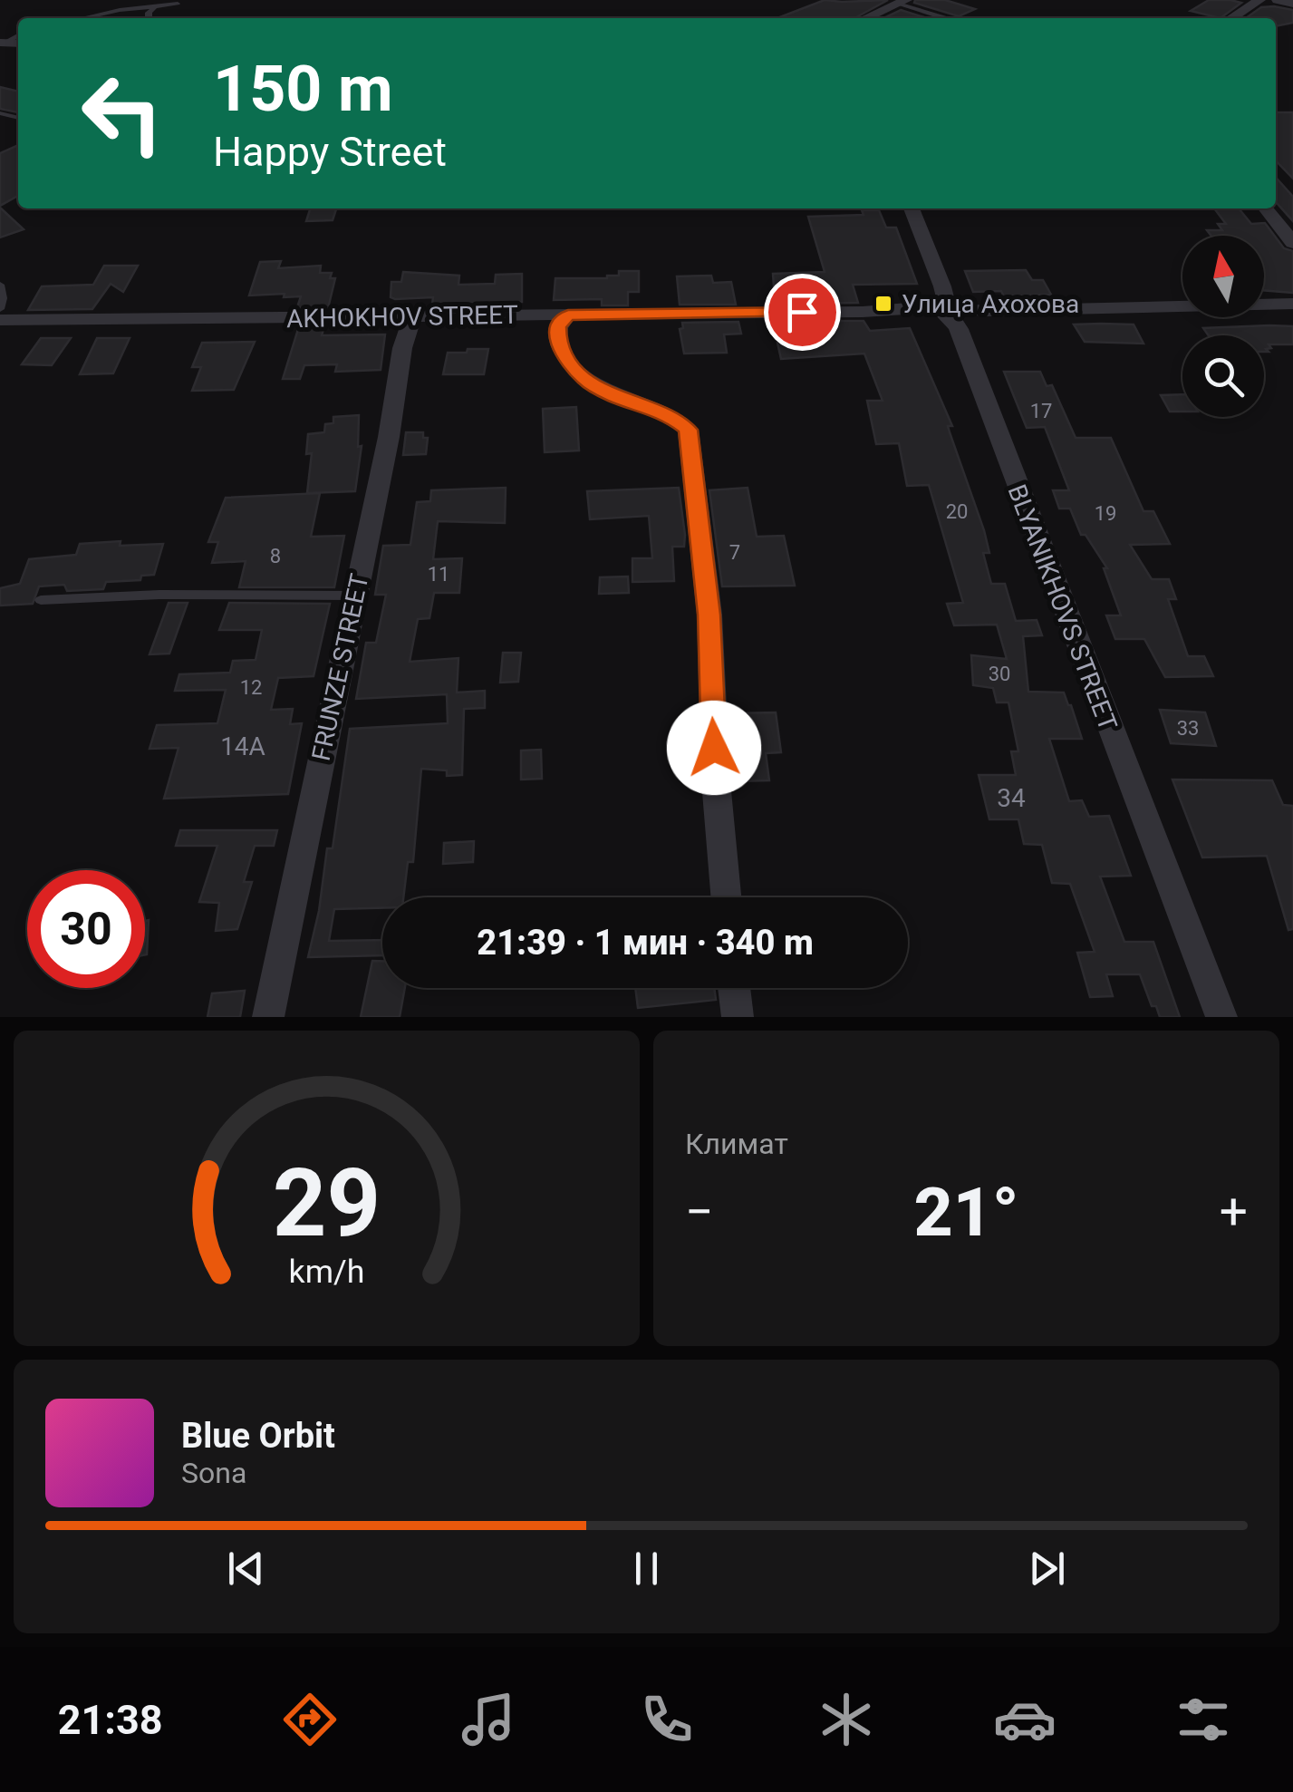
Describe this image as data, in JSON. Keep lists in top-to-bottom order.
{
  "streets": {
    "street": ["AKHOKHOV STREET", "BLYANIKHOVS STREET", "FRUNZE STREET"]
  },
  "crossings": [
    ["AKHOKHOV STREET", "BLYANIKHOVS STREET"],
    ["AKHOKHOV STREET", "FRUNZE STREET"]
  ],
  "places": {
    "transit": ["Улица Ахохова"]
  },
  "house_numbers": [
    "17",
    "20",
    "19",
    "7",
    "8",
    "11",
    "30",
    "12",
    "33",
    "14А",
    "34"
  ],
  "north": "top",
  "page": {
    "turn": ["150 m", "Happy Street"],
    "limit": "30",
    "trip": "21:39 · 1 мин · 340 m",
    "tile": "Климат",
    "heat": ["−", "21°", "+"],
    "song": ["Blue Orbit", "Sona"],
    "tabs": "21:38",
    "gauge": ["29", "km/h"]
  }
}
